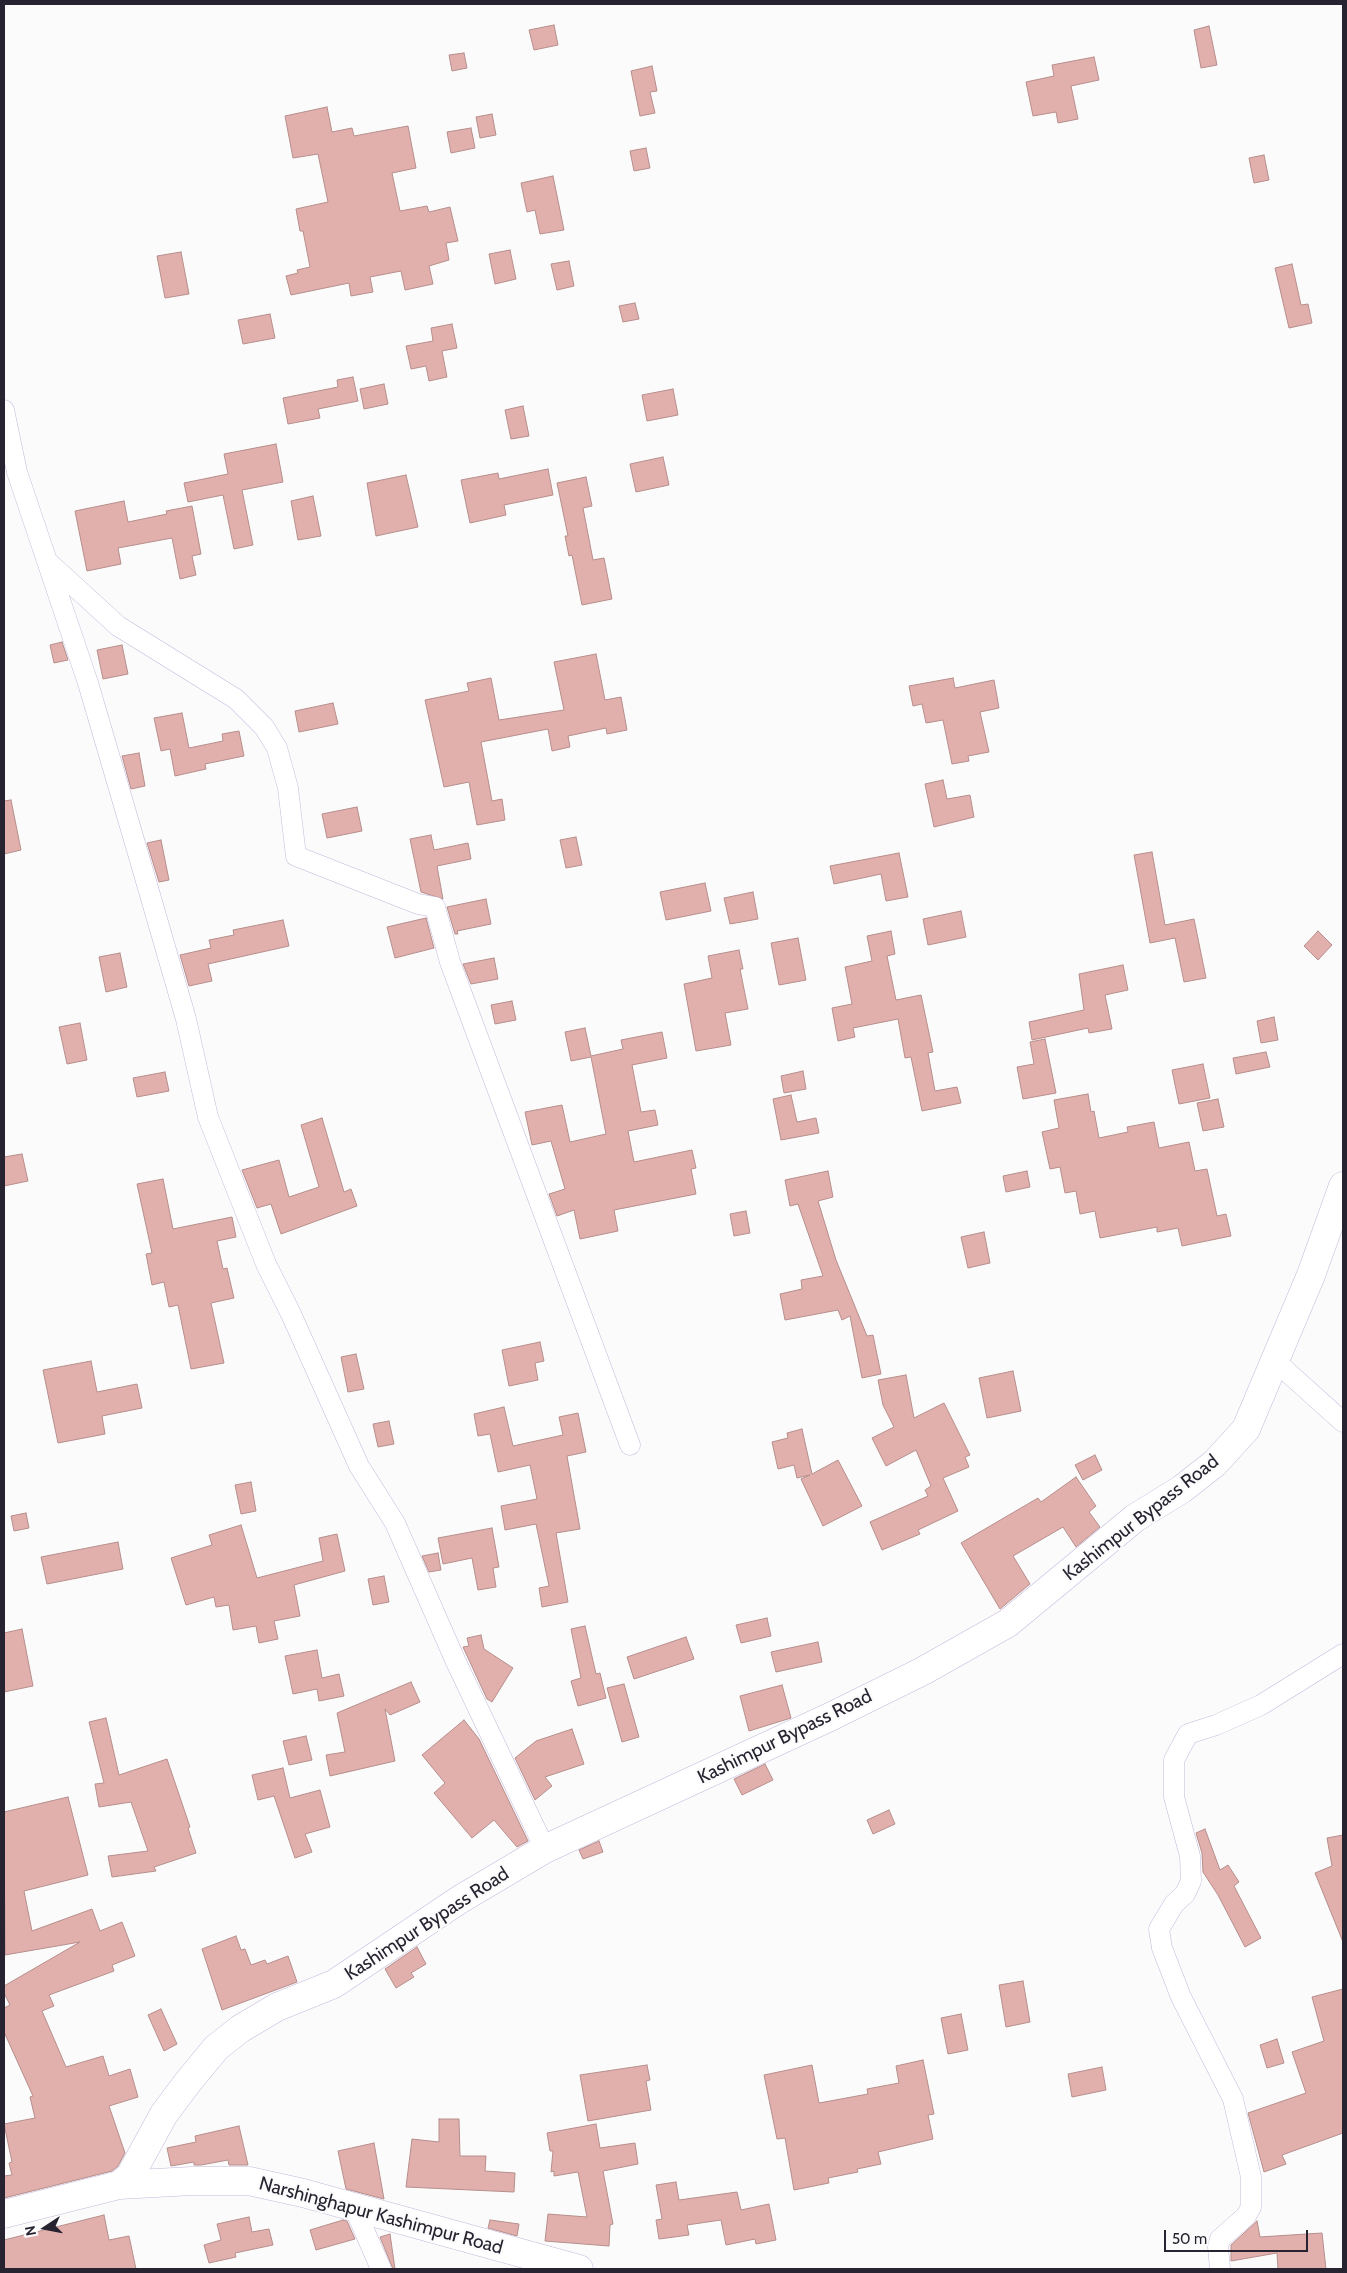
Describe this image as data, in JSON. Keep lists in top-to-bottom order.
{
  "streets": {
    "main road": ["Kashimpur Bypass Road", "Narshinghapur Kashimpur Road"]
  },
  "crossings": [
    ["Kashimpur Bypass Road", "Narshinghapur Kashimpur Road"]
  ],
  "scale_bar": "50 m",
  "north": "left"
}
